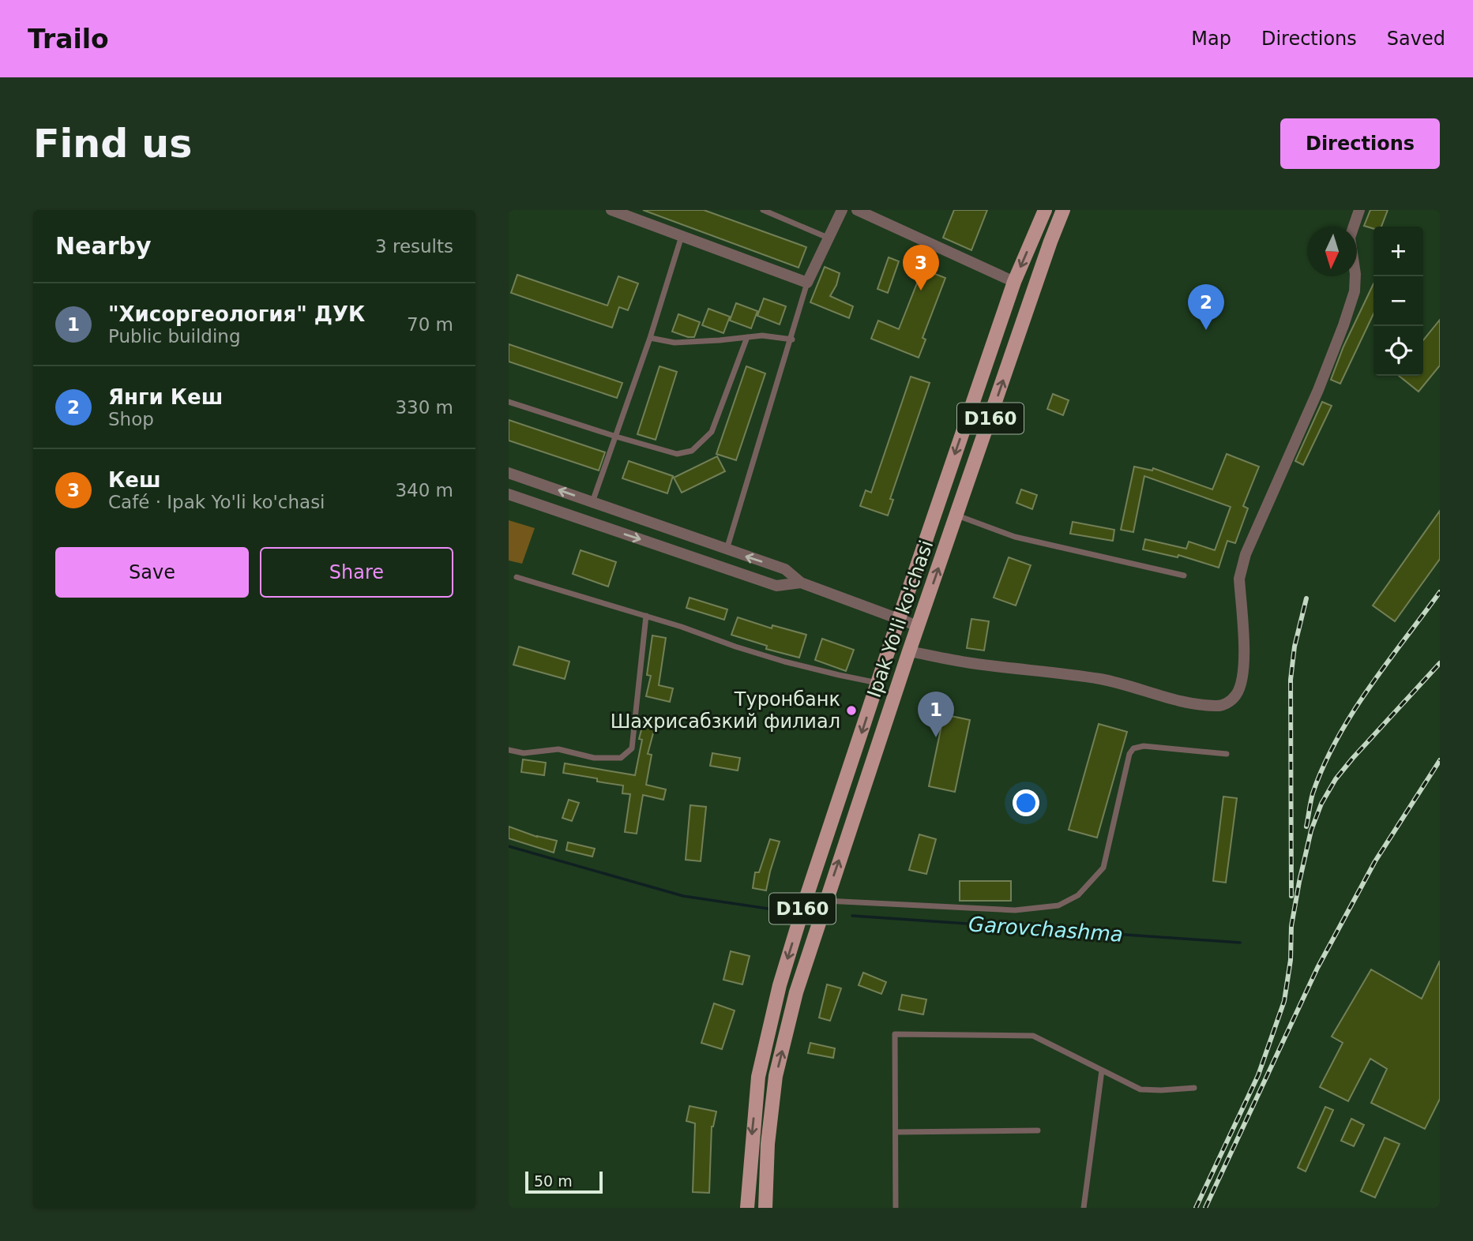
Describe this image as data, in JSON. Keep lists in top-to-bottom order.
{
  "streets": {
    "main road": ["D160", "Ipak Yo'li ko'chasi"]
  },
  "water": ["Garovchashma"],
  "places": ["Туронбанк Шахрисабзкий филиал"],
  "scale_bar": "50 m",
  "north": "bottom",
  "page": {
    "header": "Trailo",
    "nav": ["Map", "Directions", "Saved"],
    "buttons": [
      "Directions",
      ["Save", "Share"]
    ],
    "title": "Find us",
    "heading": ["Nearby", "3 results"],
    "map_buttons": ["+", "−"],
    "pins": ["3", "2", "1"],
    "list": [
      {
        "mark": "1",
        "name": "\"Хисоргеология\" ДУК",
        "note": "Public building",
        "value": "70 m"
      },
      {
        "mark": "2",
        "name": "Янги Кеш",
        "note": "Shop",
        "value": "330 m"
      },
      {
        "mark": "3",
        "name": "Кеш",
        "note": "Café · Ipak Yo'li ko'chasi",
        "value": "340 m"
      }
    ],
    "scale": "50 m"
  }
}
